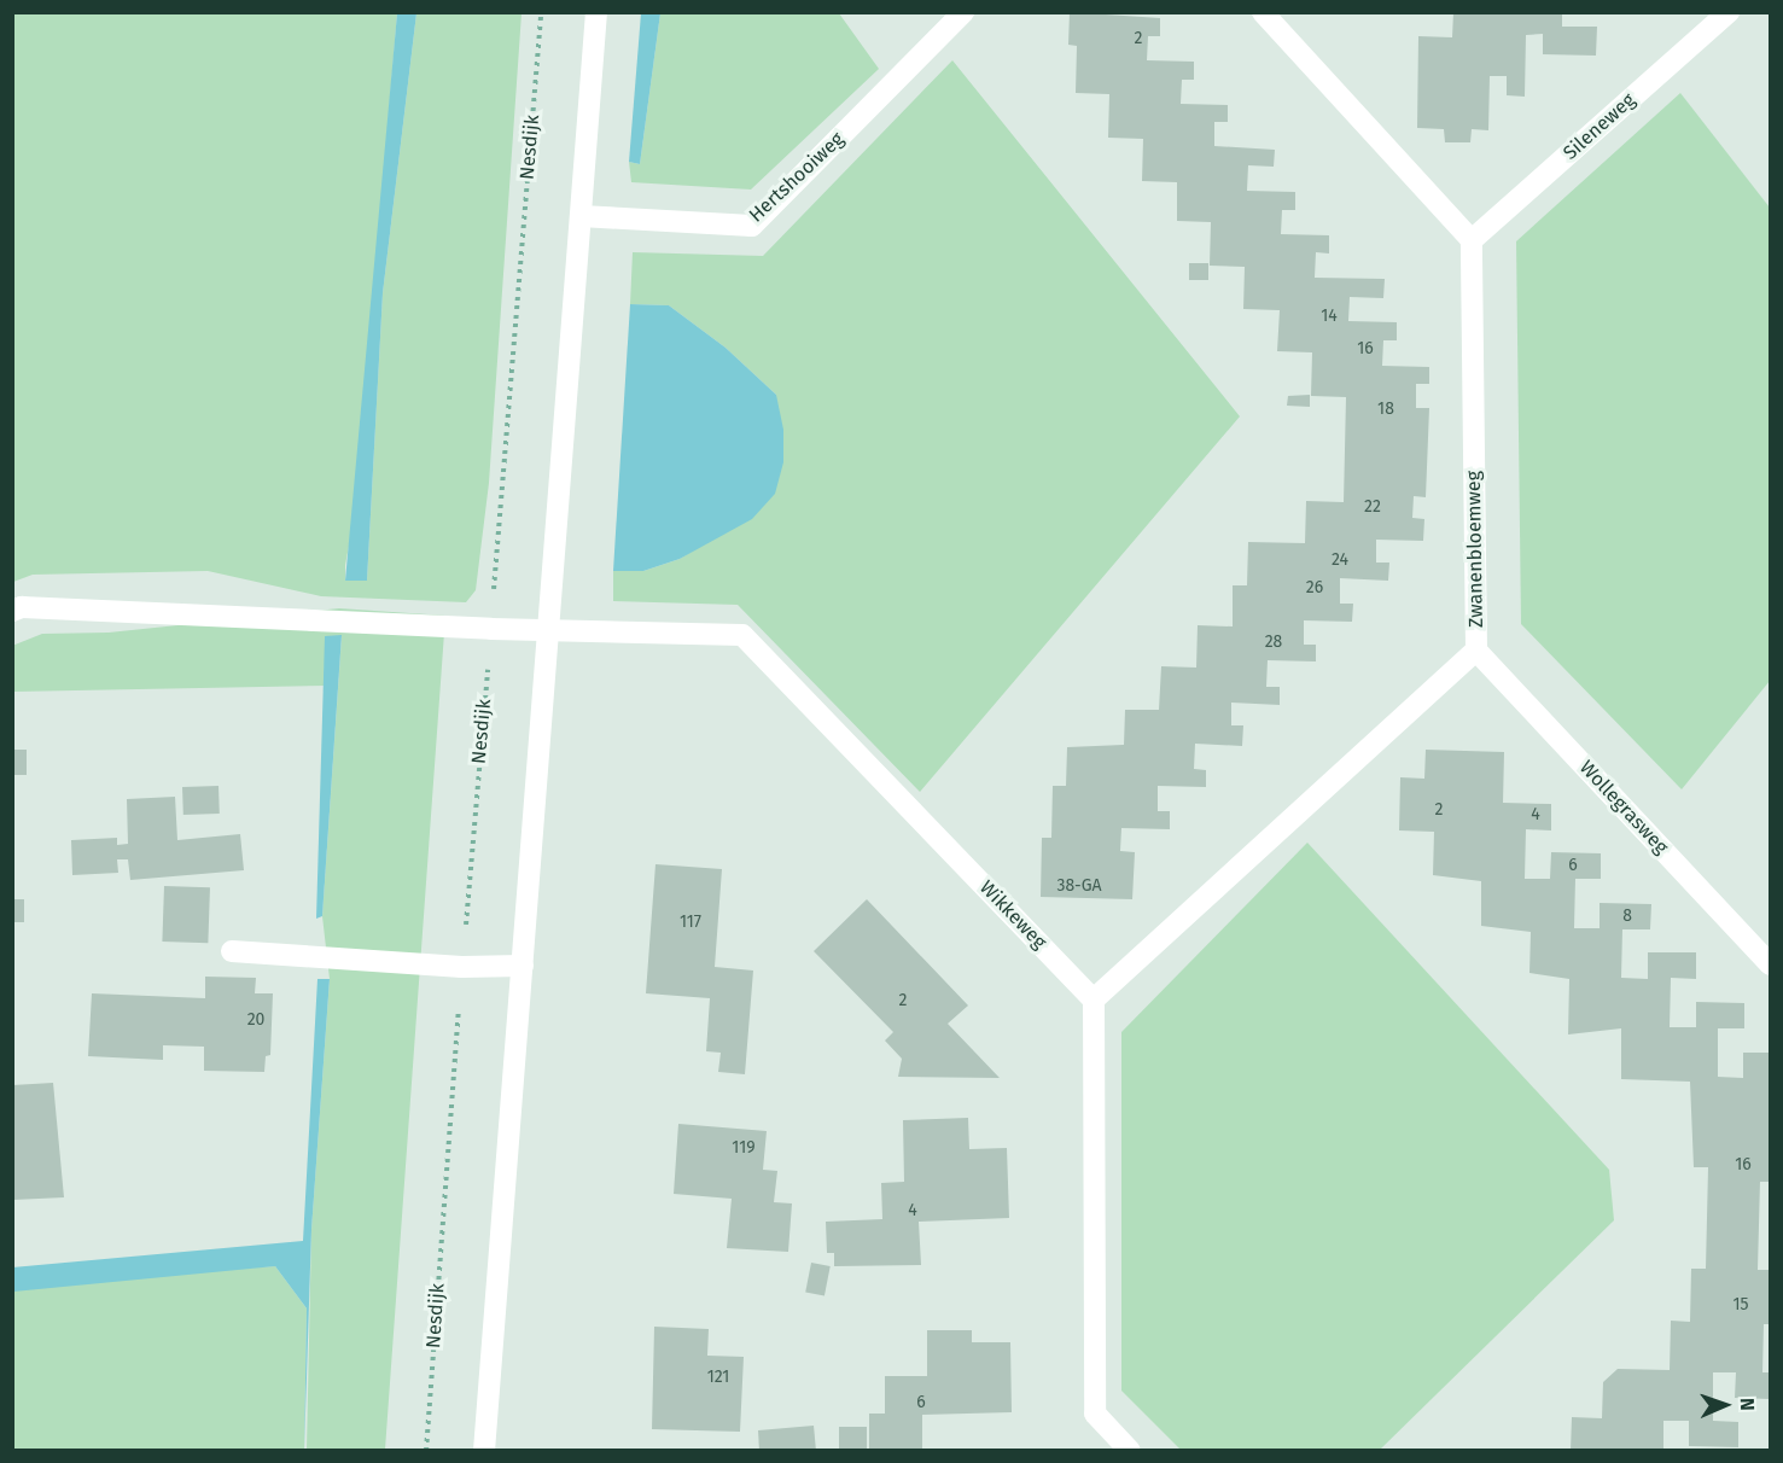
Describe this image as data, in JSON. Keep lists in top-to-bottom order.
{
  "streets": {
    "street": [
      "Sileneweg",
      "Hertshooiweg",
      "Zwanenbloemweg",
      "Wollegrasweg",
      "Wikkeweg"
    ],
    "path": ["Nesdijk"]
  },
  "crossings": [
    ["Sileneweg", "Zwanenbloemweg"],
    ["Nesdijk", "Wikkeweg"],
    ["Zwanenbloemweg", "Wollegrasweg"],
    ["Zwanenbloemweg", "Wikkeweg"]
  ],
  "house_numbers": [
    "2",
    "14",
    "16",
    "18",
    "22",
    "24",
    "26",
    "28",
    "2",
    "4",
    "6",
    "38-GA",
    "8",
    "117",
    "2",
    "20",
    "119",
    "16",
    "4",
    "15",
    "121",
    "6"
  ],
  "north": "right"
}
